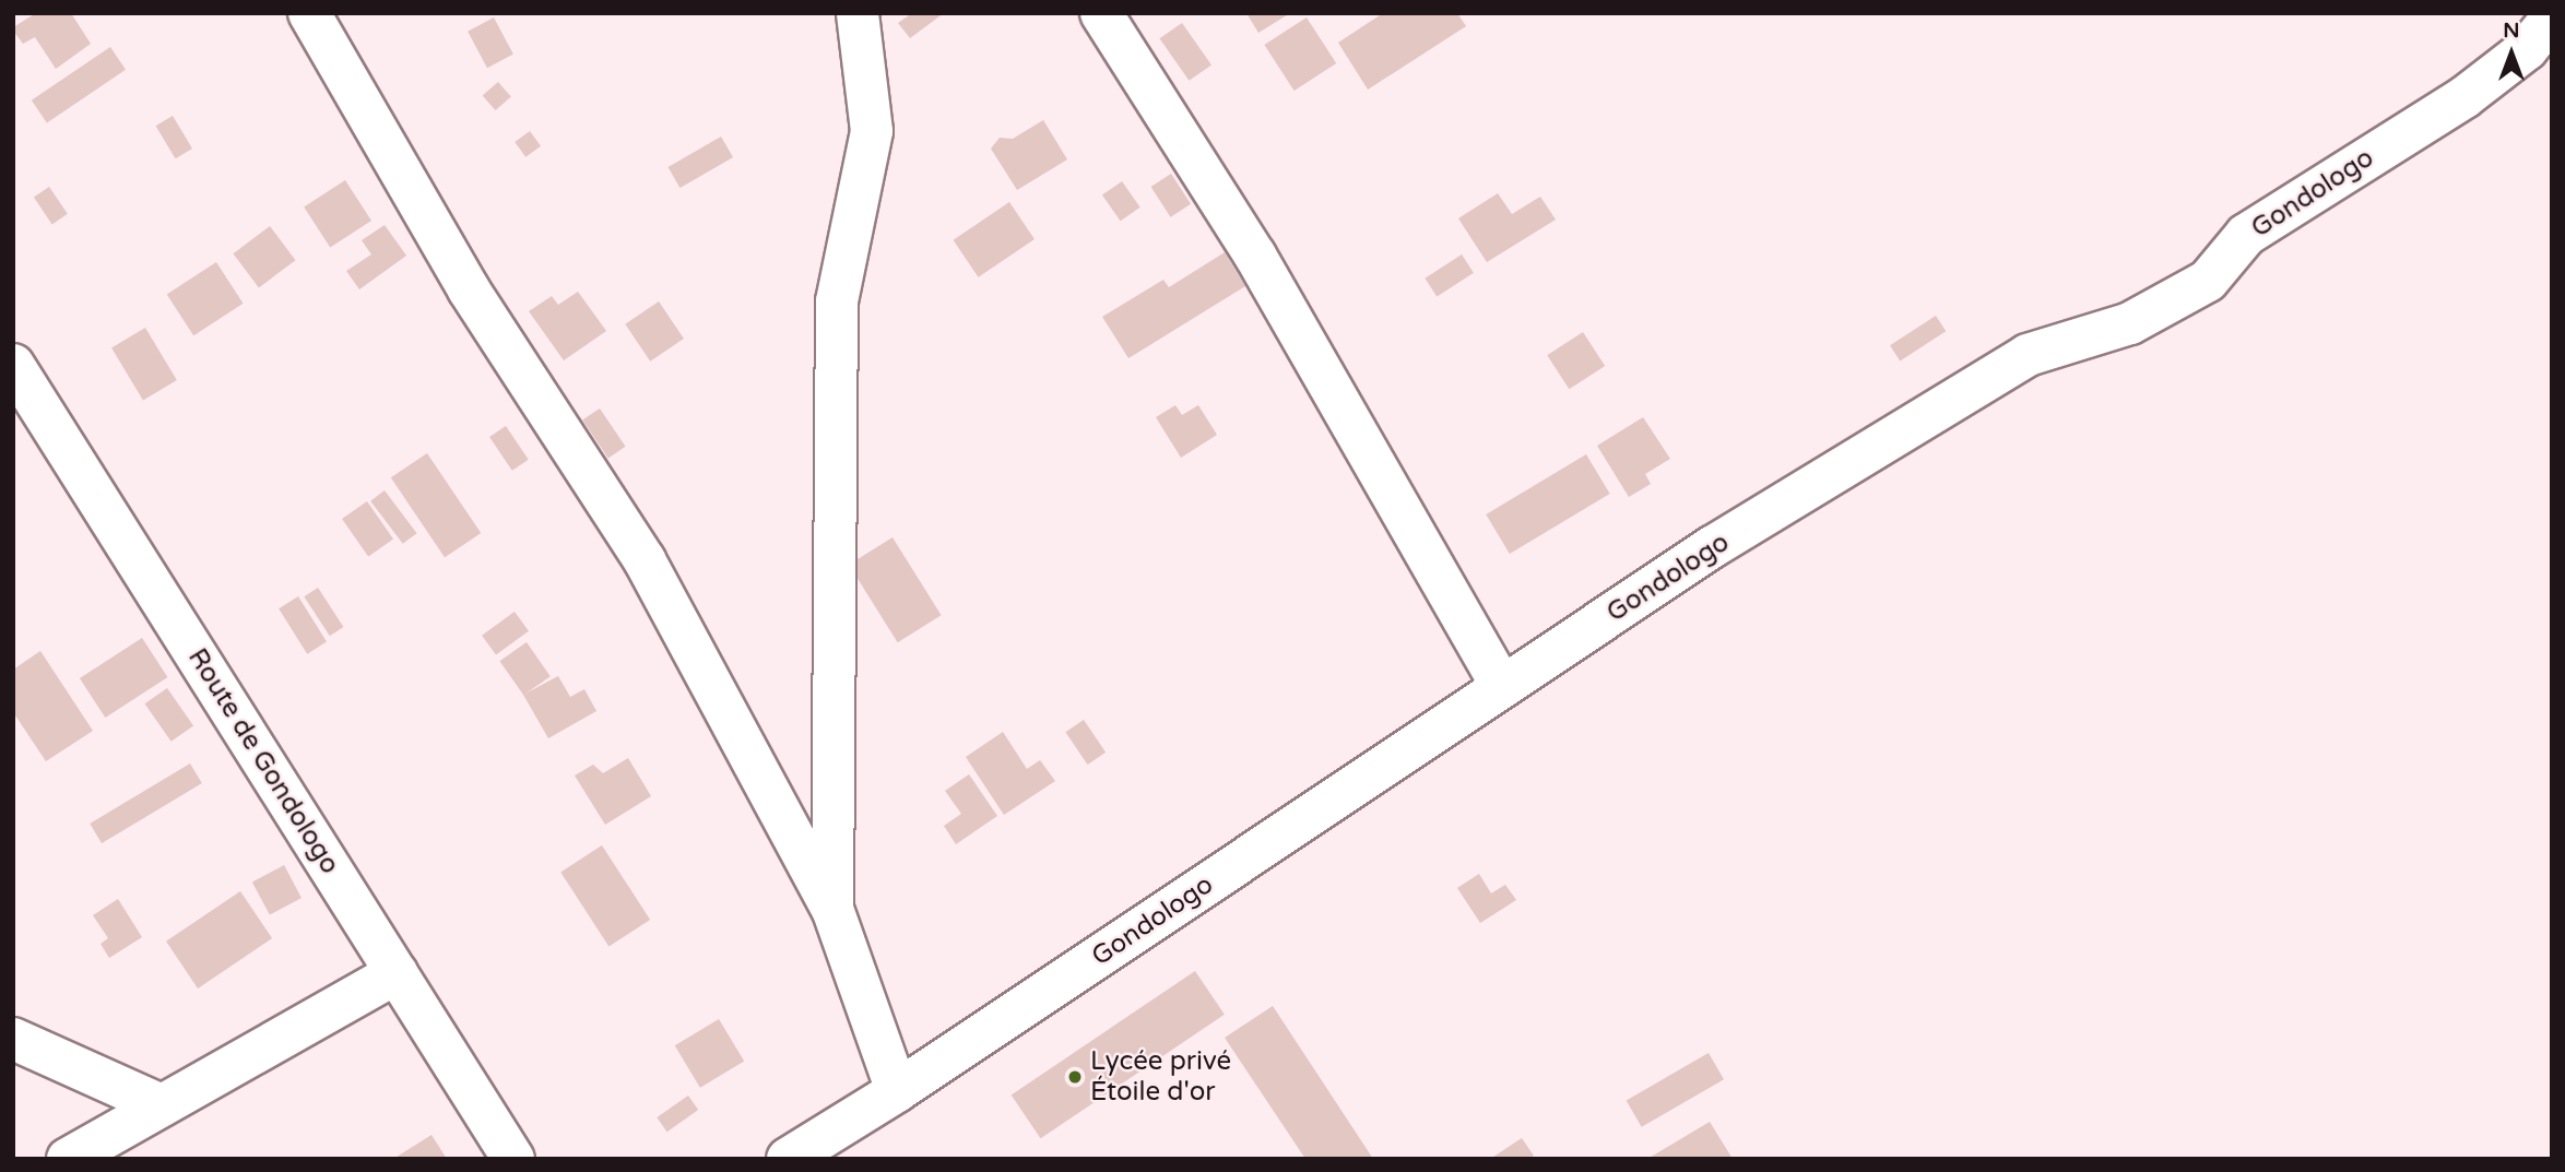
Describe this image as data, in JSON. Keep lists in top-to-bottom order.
{
  "streets": {
    "street": ["Gondologo", "Route de Gondologo"]
  },
  "places": ["Lycée privé Étoile d'or"],
  "north": "top"
}
